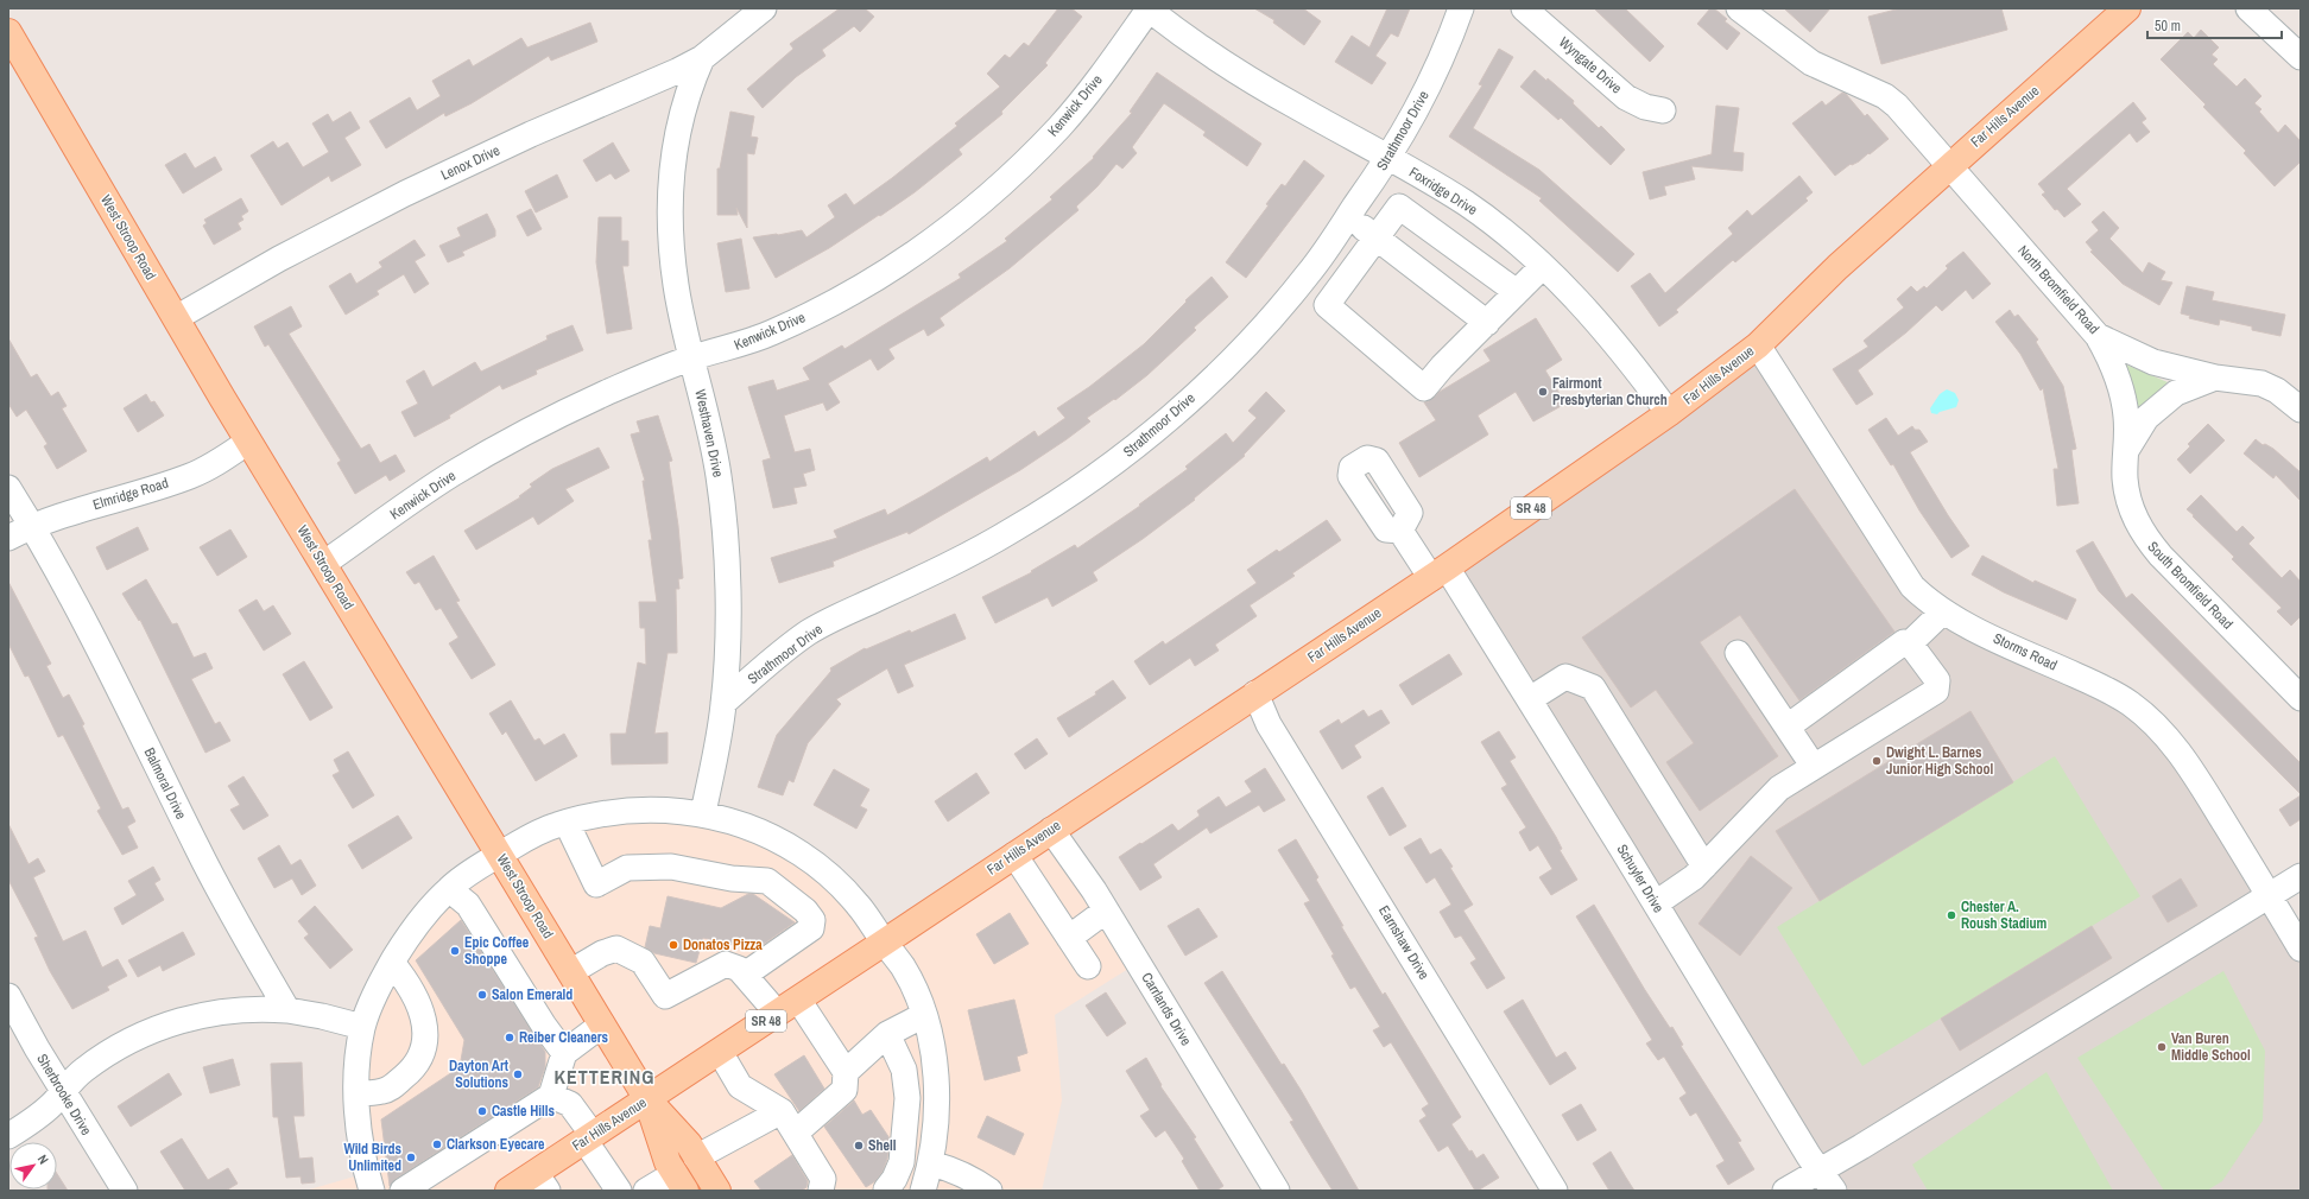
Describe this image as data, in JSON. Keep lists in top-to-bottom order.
{
  "streets": {
    "main road": ["Far Hills Avenue", "West Stroop Road", "SR 48"],
    "street": [
      "Wyngate Drive",
      "Kenwick Drive",
      "Strathmoor Drive",
      "Lenox Drive",
      "Foxridge Drive",
      "North Bromfield Road",
      "Westhaven Drive",
      "Elmridge Road",
      "South Bromfield Road",
      "Storms Road",
      "Balmoral Drive",
      "Schuyler Drive",
      "Earnshaw Drive",
      "Carrlands Drive",
      "Sherbrooke Drive"
    ]
  },
  "crossings": [
    ["Kenwick Drive", "Foxridge Drive"],
    ["Kenwick Drive", "West Stroop Road"],
    ["Kenwick Drive", "Westhaven Drive"],
    ["Far Hills Avenue", "Foxridge Drive"],
    ["Far Hills Avenue", "West Stroop Road"],
    ["Far Hills Avenue", "North Bromfield Road"],
    ["Far Hills Avenue", "Storms Road"],
    ["Far Hills Avenue", "Schuyler Drive"],
    ["Far Hills Avenue", "Earnshaw Drive"],
    ["Far Hills Avenue", "Carrlands Drive"],
    ["Strathmoor Drive", "Foxridge Drive"],
    ["Strathmoor Drive", "Westhaven Drive"],
    ["Lenox Drive", "West Stroop Road"],
    ["Lenox Drive", "Westhaven Drive"],
    ["West Stroop Road", "Elmridge Road"],
    ["North Bromfield Road", "South Bromfield Road"],
    ["Elmridge Road", "Balmoral Drive"]
  ],
  "districts": ["KETTERING"],
  "places": [
    "Fairmont Presbyterian Church",
    "Dwight L. Barnes Junior High School",
    "Chester A. Roush Stadium",
    "Donatos Pizza",
    "Epic Coffee Shoppe",
    "Salon Emerald",
    "Reiber Cleaners",
    "Van Buren Middle School",
    "Dayton Art Solutions",
    "Castle Hills",
    "Clarkson Eyecare",
    "Shell",
    "Wild Birds Unlimited"
  ],
  "scale_bar": "50 m",
  "north": "top right"
}
